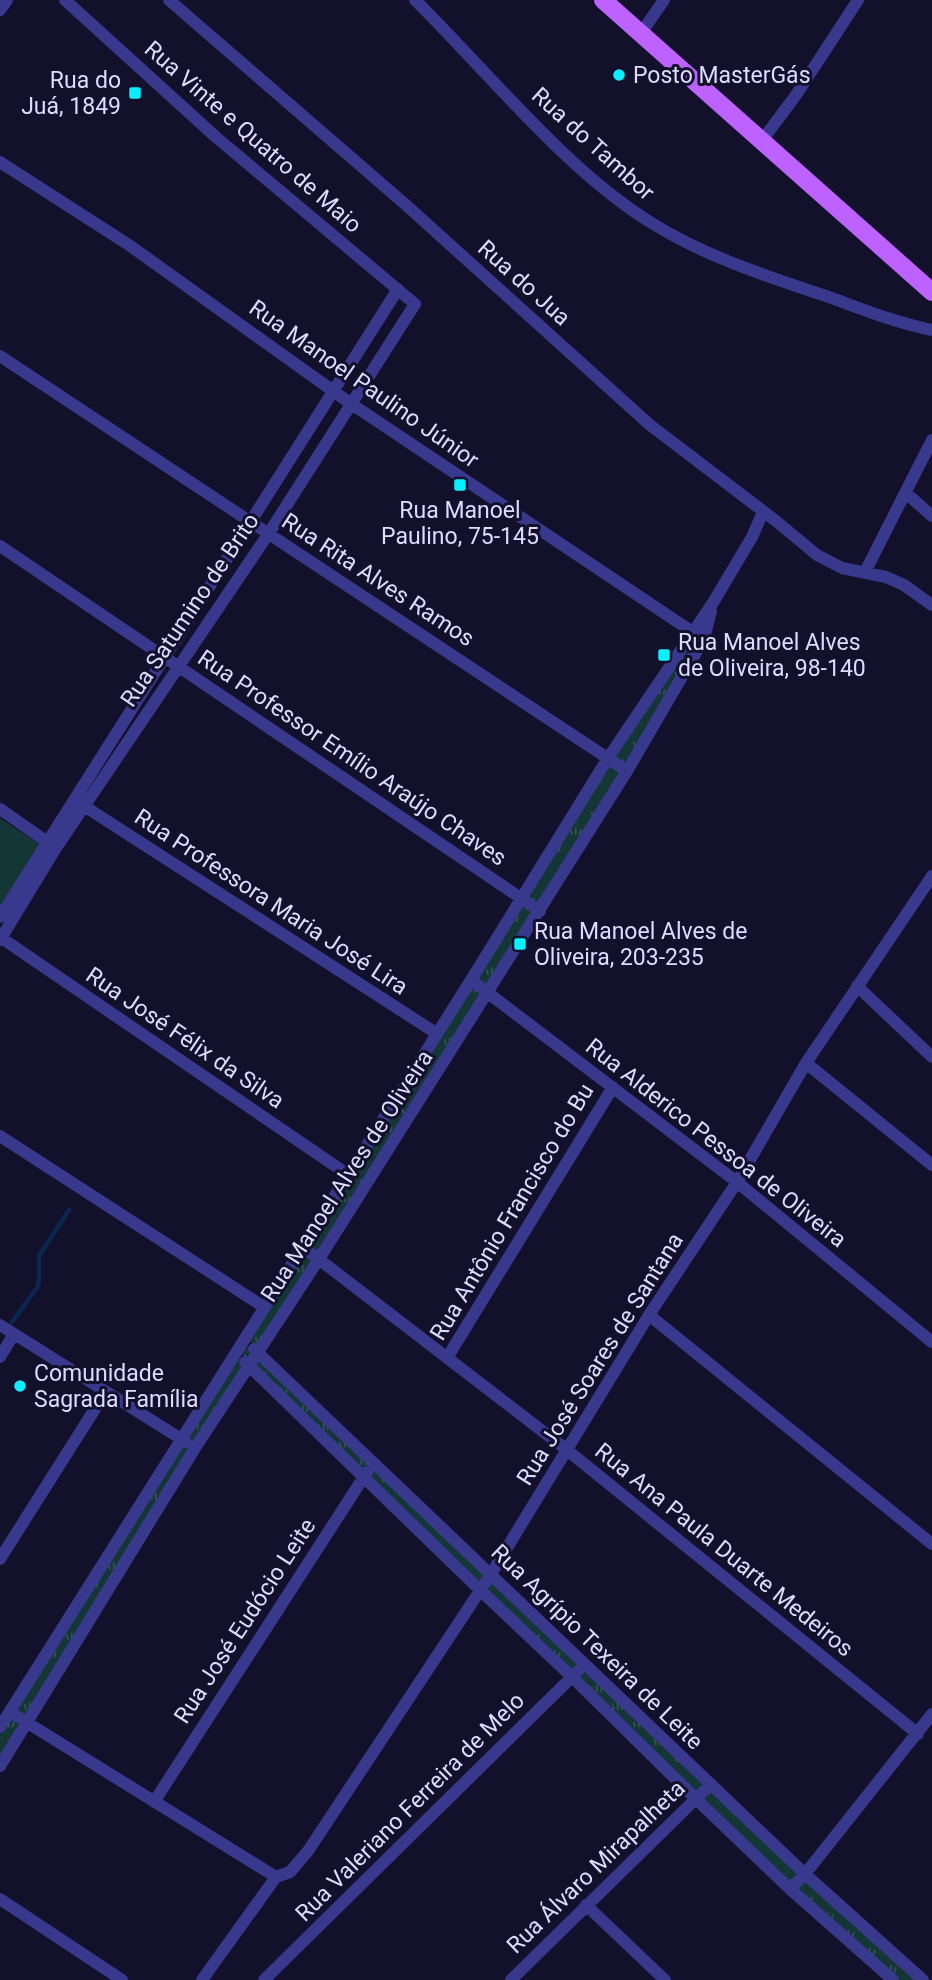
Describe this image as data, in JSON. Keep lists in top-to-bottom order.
{
  "streets": {
    "street": [
      "Rua Vinte e Quatro de Maio",
      "Rua do Tambor",
      "Rua do Jua",
      "Rua Manoel Paulino Júnior",
      "Rua Rita Alves Ramos",
      "Rua Satumino de Brito",
      "Rua Professor Emílio Araújo Chaves",
      "Rua Professora Maria José Lira",
      "Rua José Félix da Silva",
      "Rua Alderico Pessoa de Oliveira",
      "Rua Manoel Alves de Oliveira",
      "Rua Antônio Francisco do Bu",
      "Rua José Soares de Santana",
      "Rua Ana Paula Duarte Medeiros",
      "Rua José Eudócio Leite",
      "Rua Agrípio Texeira de Leite",
      "Rua Valeriano Ferreira de Melo",
      "Rua Álvaro Mirapalheta"
    ]
  },
  "crossings": [
    ["Rua Vinte e Quatro de Maio", "Rua Satumino de Brito"],
    ["Rua do Jua", "Rua Manoel Alves de Oliveira"],
    ["Rua Manoel Paulino Júnior", "Rua Satumino de Brito"],
    ["Rua Manoel Paulino Júnior", "Rua Manoel Alves de Oliveira"],
    ["Rua Rita Alves Ramos", "Rua Satumino de Brito"],
    ["Rua Rita Alves Ramos", "Rua Manoel Alves de Oliveira"],
    ["Rua Satumino de Brito", "Rua Professor Emílio Araújo Chaves"],
    ["Rua Satumino de Brito", "Rua Professora Maria José Lira"],
    ["Rua Satumino de Brito", "Rua José Félix da Silva"],
    ["Rua Professor Emílio Araújo Chaves", "Rua Manoel Alves de Oliveira"],
    ["Rua Professora Maria José Lira", "Rua Manoel Alves de Oliveira"],
    ["Rua José Félix da Silva", "Rua Manoel Alves de Oliveira"],
    ["Rua Alderico Pessoa de Oliveira", "Rua Manoel Alves de Oliveira"],
    ["Rua Alderico Pessoa de Oliveira", "Rua Antônio Francisco do Bu"],
    ["Rua Alderico Pessoa de Oliveira", "Rua José Soares de Santana"],
    ["Rua Manoel Alves de Oliveira", "Rua Ana Paula Duarte Medeiros"],
    ["Rua Manoel Alves de Oliveira", "Rua Agrípio Texeira de Leite"],
    ["Rua Antônio Francisco do Bu", "Rua Ana Paula Duarte Medeiros"],
    ["Rua José Soares de Santana", "Rua Ana Paula Duarte Medeiros"],
    ["Rua José Soares de Santana", "Rua Agrípio Texeira de Leite"],
    ["Rua José Eudócio Leite", "Rua Agrípio Texeira de Leite"],
    ["Rua Agrípio Texeira de Leite", "Rua Valeriano Ferreira de Melo"],
    ["Rua Agrípio Texeira de Leite", "Rua Álvaro Mirapalheta"]
  ],
  "places": {
    "other": ["Posto MasterGás", "Comunidade Sagrada Família"],
    "transit": [
      "Rua do Juá, 1849",
      "Rua Manoel Paulino, 75-145",
      "Rua Manoel Alves de Oliveira, 98-140",
      "Rua Manoel Alves de Oliveira, 203-235"
    ]
  }
}
